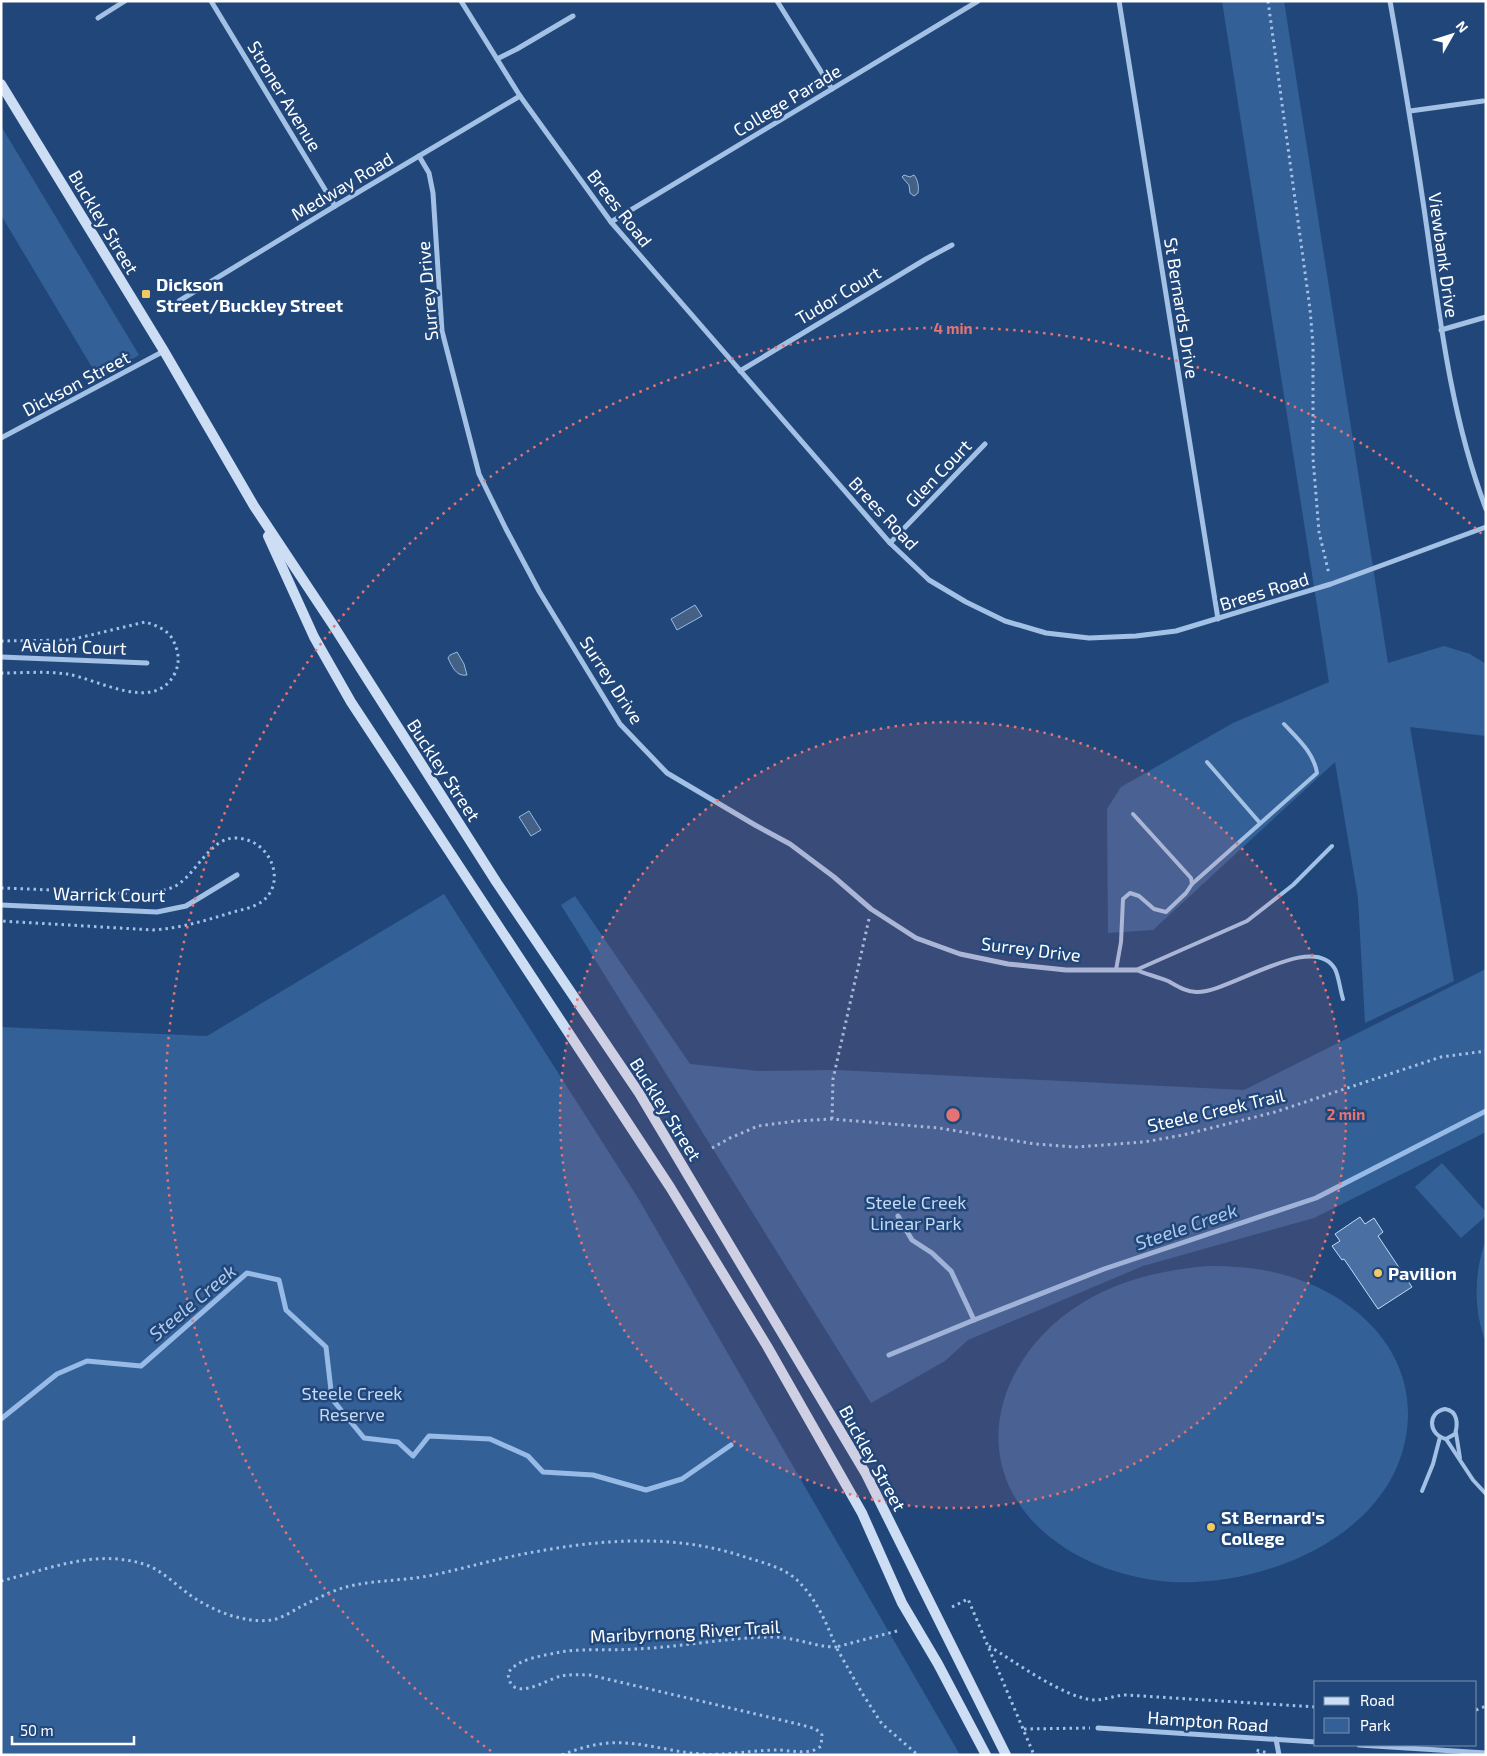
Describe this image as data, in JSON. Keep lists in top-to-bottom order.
{
  "streets": {
    "main road": ["Buckley Street"],
    "street": [
      "Stroner Avenue",
      "College Parade",
      "Medway Road",
      "Brees Road",
      "Viewbank Drive",
      "Surrey Drive",
      "Tudor Court",
      "St Bernards Drive",
      "Dickson Street",
      "Glen Court",
      "Avalon Court",
      "Warrick Court",
      "Hampton Road"
    ],
    "path": ["Steele Creek Trail", "Maribyrnong River Trail"]
  },
  "crossings": [
    ["Stroner Avenue", "Medway Road"],
    ["College Parade", "Brees Road"],
    ["Medway Road", "Brees Road"],
    ["Medway Road", "Surrey Drive"],
    ["Brees Road", "Tudor Court"],
    ["Brees Road", "St Bernards Drive"],
    ["Brees Road", "Glen Court"],
    ["Buckley Street", "Dickson Street"]
  ],
  "water": ["Steele Creek"],
  "parks": ["Steele Creek Linear Park", "Steele Creek Reserve"],
  "places": {
    "transit": ["Dickson Street/Buckley Street"],
    "other": ["Pavilion", "St Bernard's College"]
  },
  "legend": ["Road", "Park"],
  "scale_bar": "50 m",
  "north": "top right",
  "rings": ["4 min", "2 min"]
}
